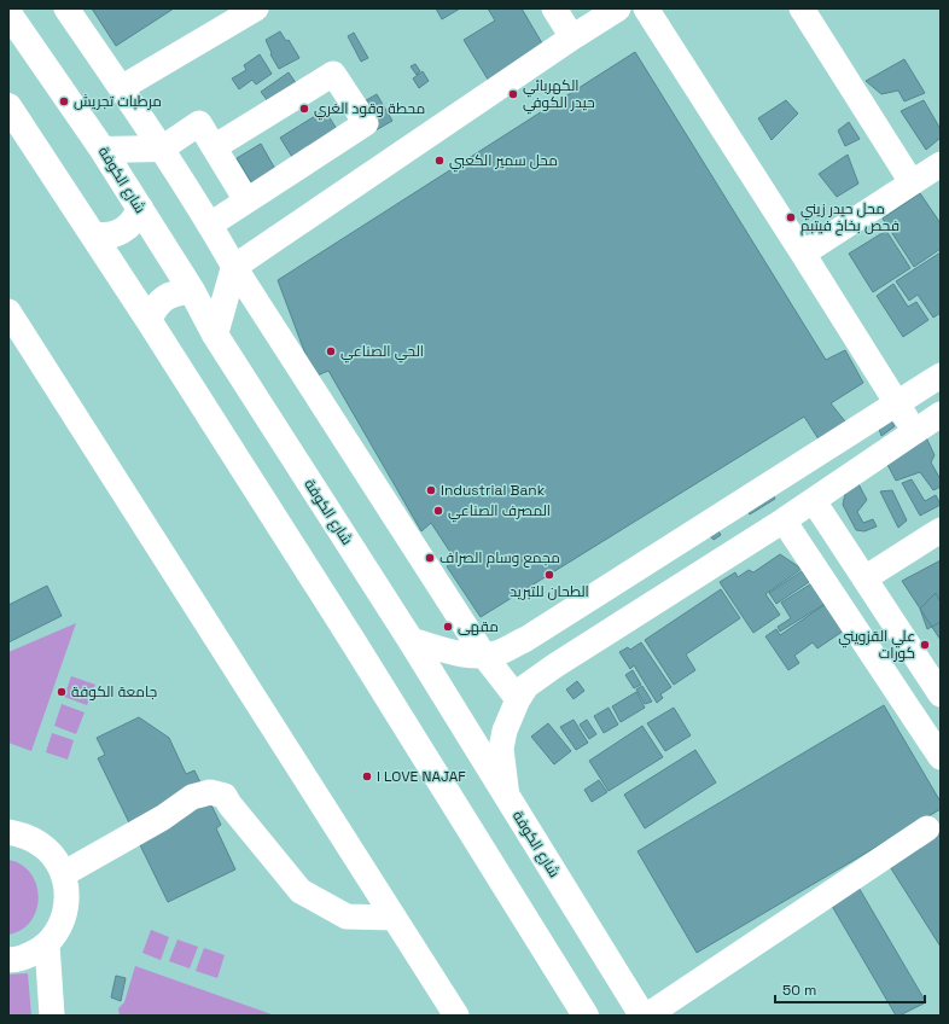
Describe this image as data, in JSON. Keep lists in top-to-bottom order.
{
  "streets": {
    "highway": ["شارع الكوفة"]
  },
  "places": [
    "الكهربائي حيدر الكوفي",
    "مرطبات تجريش",
    "محطة وقود الغري",
    "محل سمير الكعبي",
    "محل حيدر زيني فحص بخاخ فيتبم",
    "الحي الصناعي",
    "Industrial Bank",
    "المصرف الصناعي",
    "مجمع وسام الصراف",
    "الطحان للتبريد",
    "مقهى",
    "علي القزويني كورات",
    "جامعة الكوفة",
    "I LOVE NAJAF"
  ],
  "scale_bar": "50 m"
}
